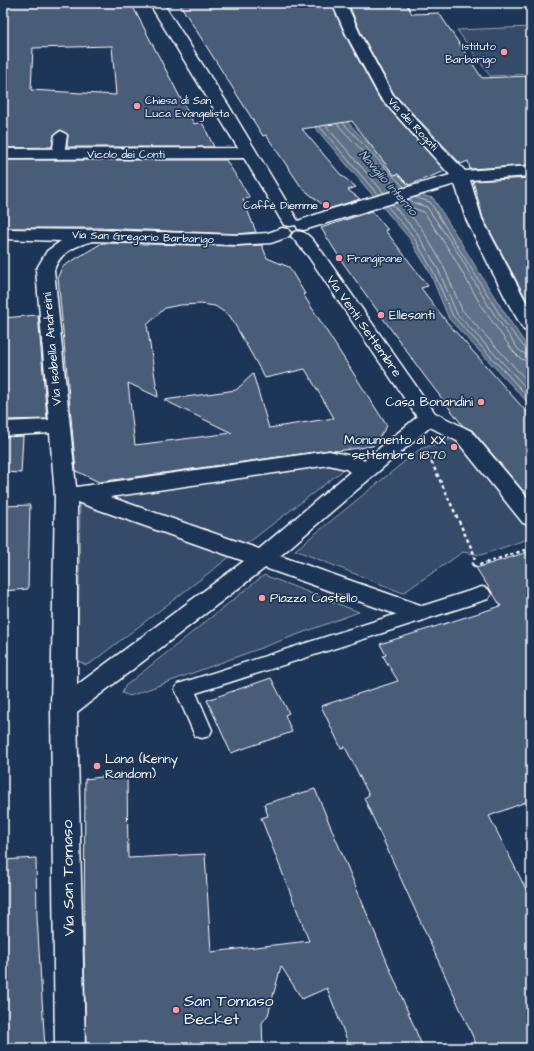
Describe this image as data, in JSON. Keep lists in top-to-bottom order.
{
  "streets": {
    "street": [
      "Via dei Rogati",
      "Vicolo dei Conti",
      "Via San Gregorio Barbarigo",
      "Via Venti Settembre",
      "Via Isabella Andreini",
      "Via San Tomaso"
    ]
  },
  "crossings": [
    ["Via dei Rogati", "Via San Gregorio Barbarigo"],
    ["Vicolo dei Conti", "Via Venti Settembre"],
    ["Via San Gregorio Barbarigo", "Via Venti Settembre"],
    ["Via San Gregorio Barbarigo", "Via Isabella Andreini"]
  ],
  "water": ["Naviglio Interno"],
  "places": [
    "Istituto Barbarigo",
    "Chiesa di San Luca Evangelista",
    "Caffè Diemme",
    "Frangipane",
    "Ellesanti",
    "Casa Bonandini",
    "Monumento al XX settembre 1870",
    "Piazza Castello",
    "Lana (Kenny Random)",
    "San Tomaso Becket"
  ]
}
